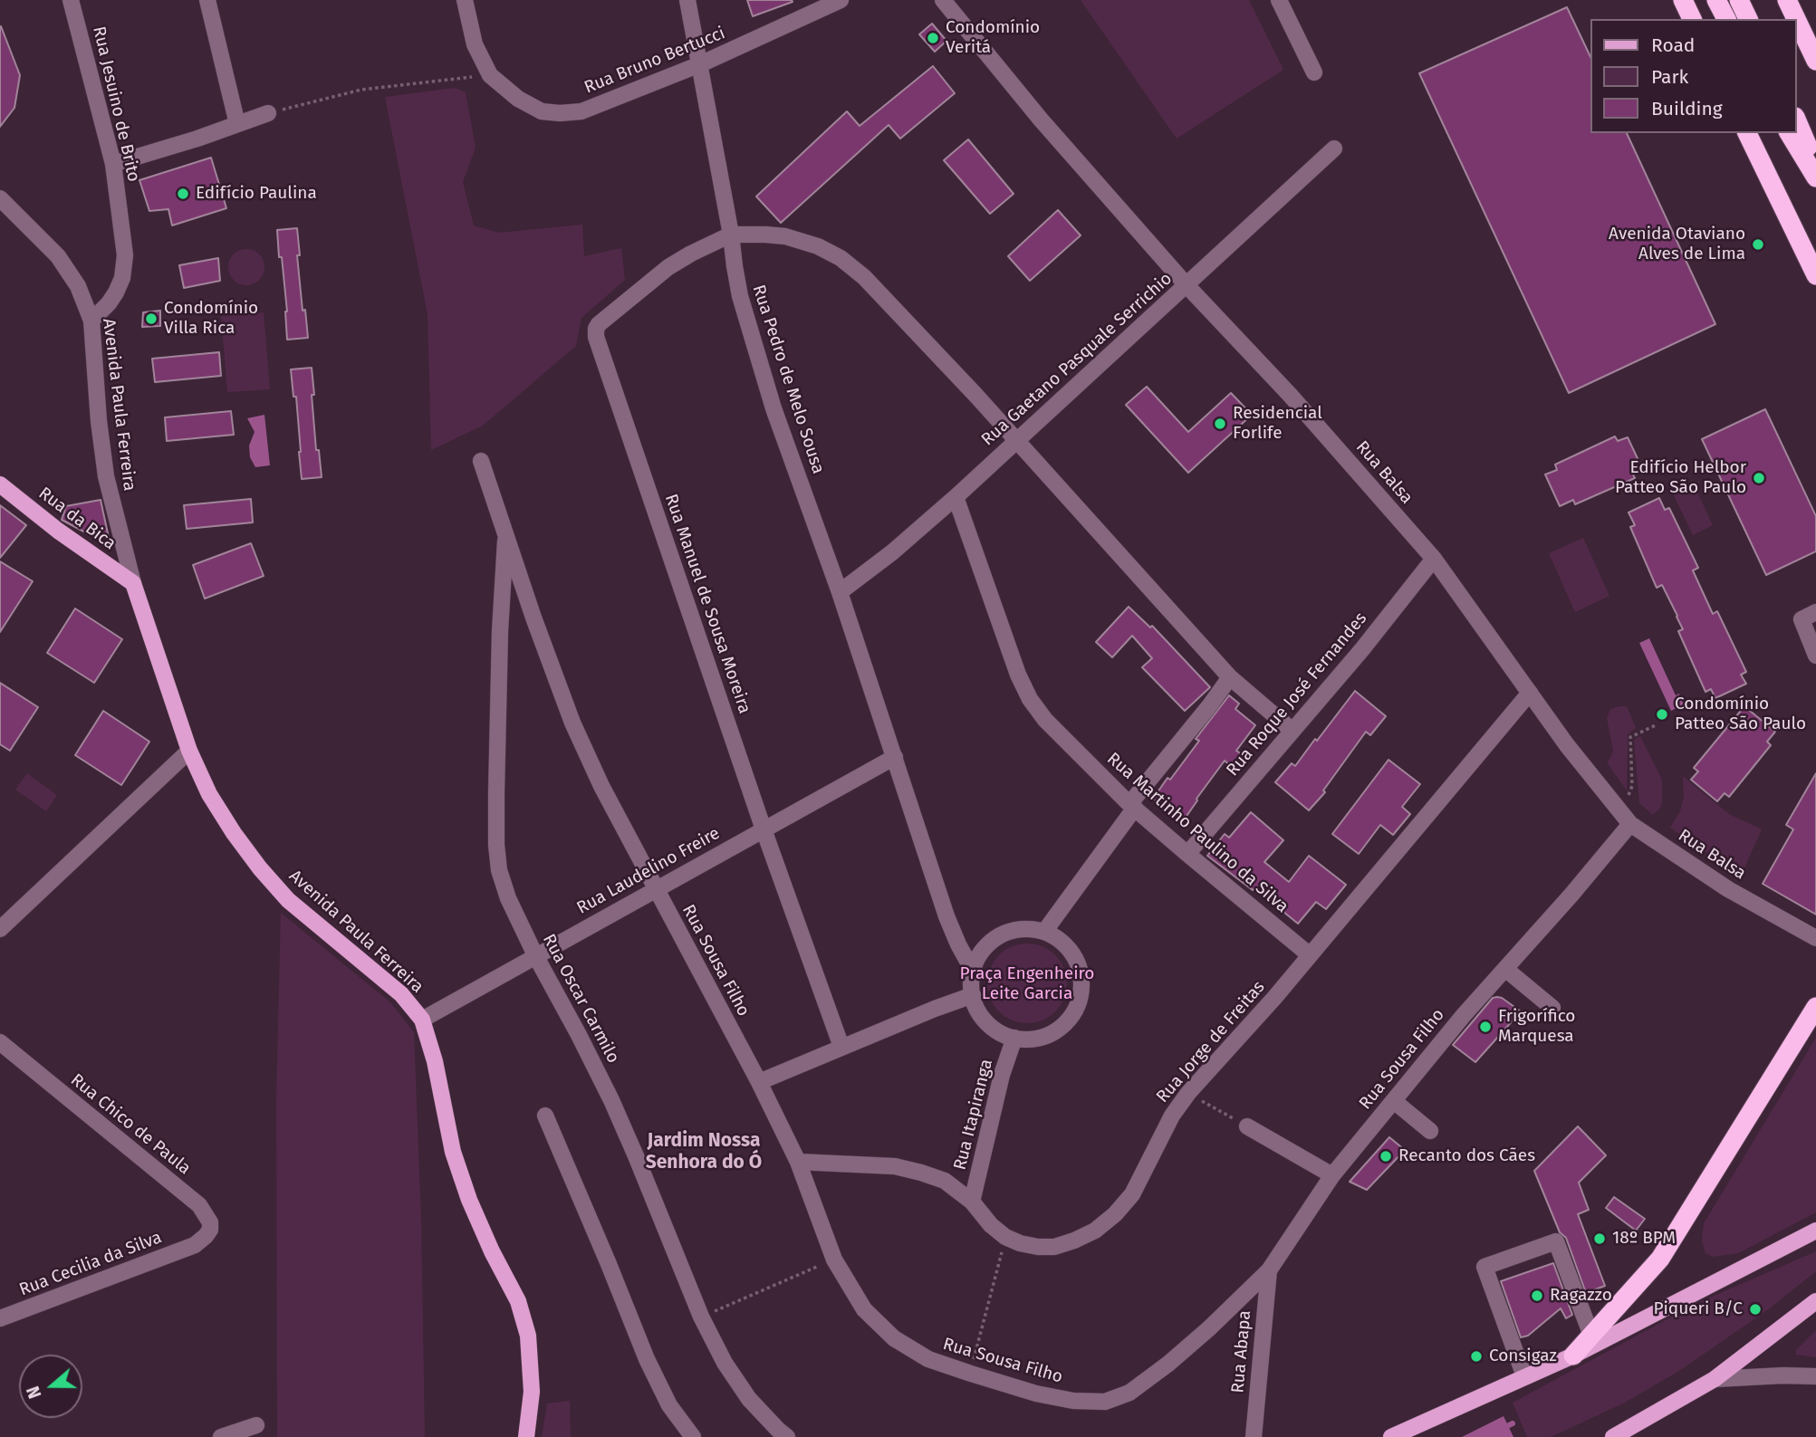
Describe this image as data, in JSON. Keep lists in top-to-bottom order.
{
  "streets": {
    "main road": ["Avenida Paula Ferreira", "Rua da Bica"],
    "street": [
      "Rua Bruno Bertucci",
      "Rua Jesuino de Brito",
      "Rua Gaetano Pasquale Serrichio",
      "Rua Pedro de Melo Sousa",
      "Rua Balsa",
      "Rua Manuel de Sousa Moreira",
      "Rua Roque José Fernandes",
      "Rua Martinho Paulino da Silva",
      "Rua Laudelino Freire",
      "Rua Sousa Filho",
      "Rua Oscar Carmilo",
      "Rua Jorge de Freitas",
      "Rua Itapiranga",
      "Rua Chico de Paula",
      "Rua Cecilia da Silva",
      "Rua Abapa"
    ]
  },
  "crossings": [
    ["Rua Bruno Bertucci", "Rua Pedro de Melo Sousa"],
    ["Rua Jesuino de Brito", "Avenida Paula Ferreira"],
    ["Rua Gaetano Pasquale Serrichio", "Rua Pedro de Melo Sousa"],
    ["Rua Gaetano Pasquale Serrichio", "Rua Balsa"],
    ["Rua Gaetano Pasquale Serrichio", "Rua Martinho Paulino da Silva"],
    ["Rua Pedro de Melo Sousa", "Rua Manuel de Sousa Moreira"],
    ["Rua Pedro de Melo Sousa", "Rua Laudelino Freire"],
    ["Rua Pedro de Melo Sousa", "Rua Itapiranga"],
    ["Avenida Paula Ferreira", "Rua da Bica"],
    ["Avenida Paula Ferreira", "Rua Laudelino Freire"],
    ["Rua Balsa", "Rua Roque José Fernandes"],
    ["Rua Balsa", "Rua Sousa Filho"],
    ["Rua Balsa", "Rua Jorge de Freitas"],
    ["Rua Manuel de Sousa Moreira", "Rua Laudelino Freire"],
    ["Rua Roque José Fernandes", "Rua Martinho Paulino da Silva"],
    ["Rua Martinho Paulino da Silva", "Rua Jorge de Freitas"],
    ["Rua Laudelino Freire", "Rua Sousa Filho"],
    ["Rua Laudelino Freire", "Rua Oscar Carmilo"],
    ["Rua Sousa Filho", "Rua Oscar Carmilo"],
    ["Rua Sousa Filho", "Rua Jorge de Freitas"],
    ["Rua Sousa Filho", "Rua Abapa"],
    ["Rua Jorge de Freitas", "Rua Itapiranga"],
    ["Rua Chico de Paula", "Rua Cecilia da Silva"]
  ],
  "districts": ["Jardim Nossa Senhora do Ó"],
  "parks": ["Praça Engenheiro Leite Garcia"],
  "places": [
    "Condomínio Veritá",
    "Edifício Paulina",
    "Avenida Otaviano Alves de Lima",
    "Condomínio Villa Rica",
    "Residencial Forlife",
    "Edifício Helbor Patteo São Paulo",
    "Condomínio Patteo São Paulo",
    "Frigorífico Marquesa",
    "Recanto dos Cães",
    "18º BPM",
    "Ragazzo",
    "Piqueri B/C",
    "Consigaz"
  ],
  "legend": ["Road", "Park", "Building"],
  "north": "left"
}
